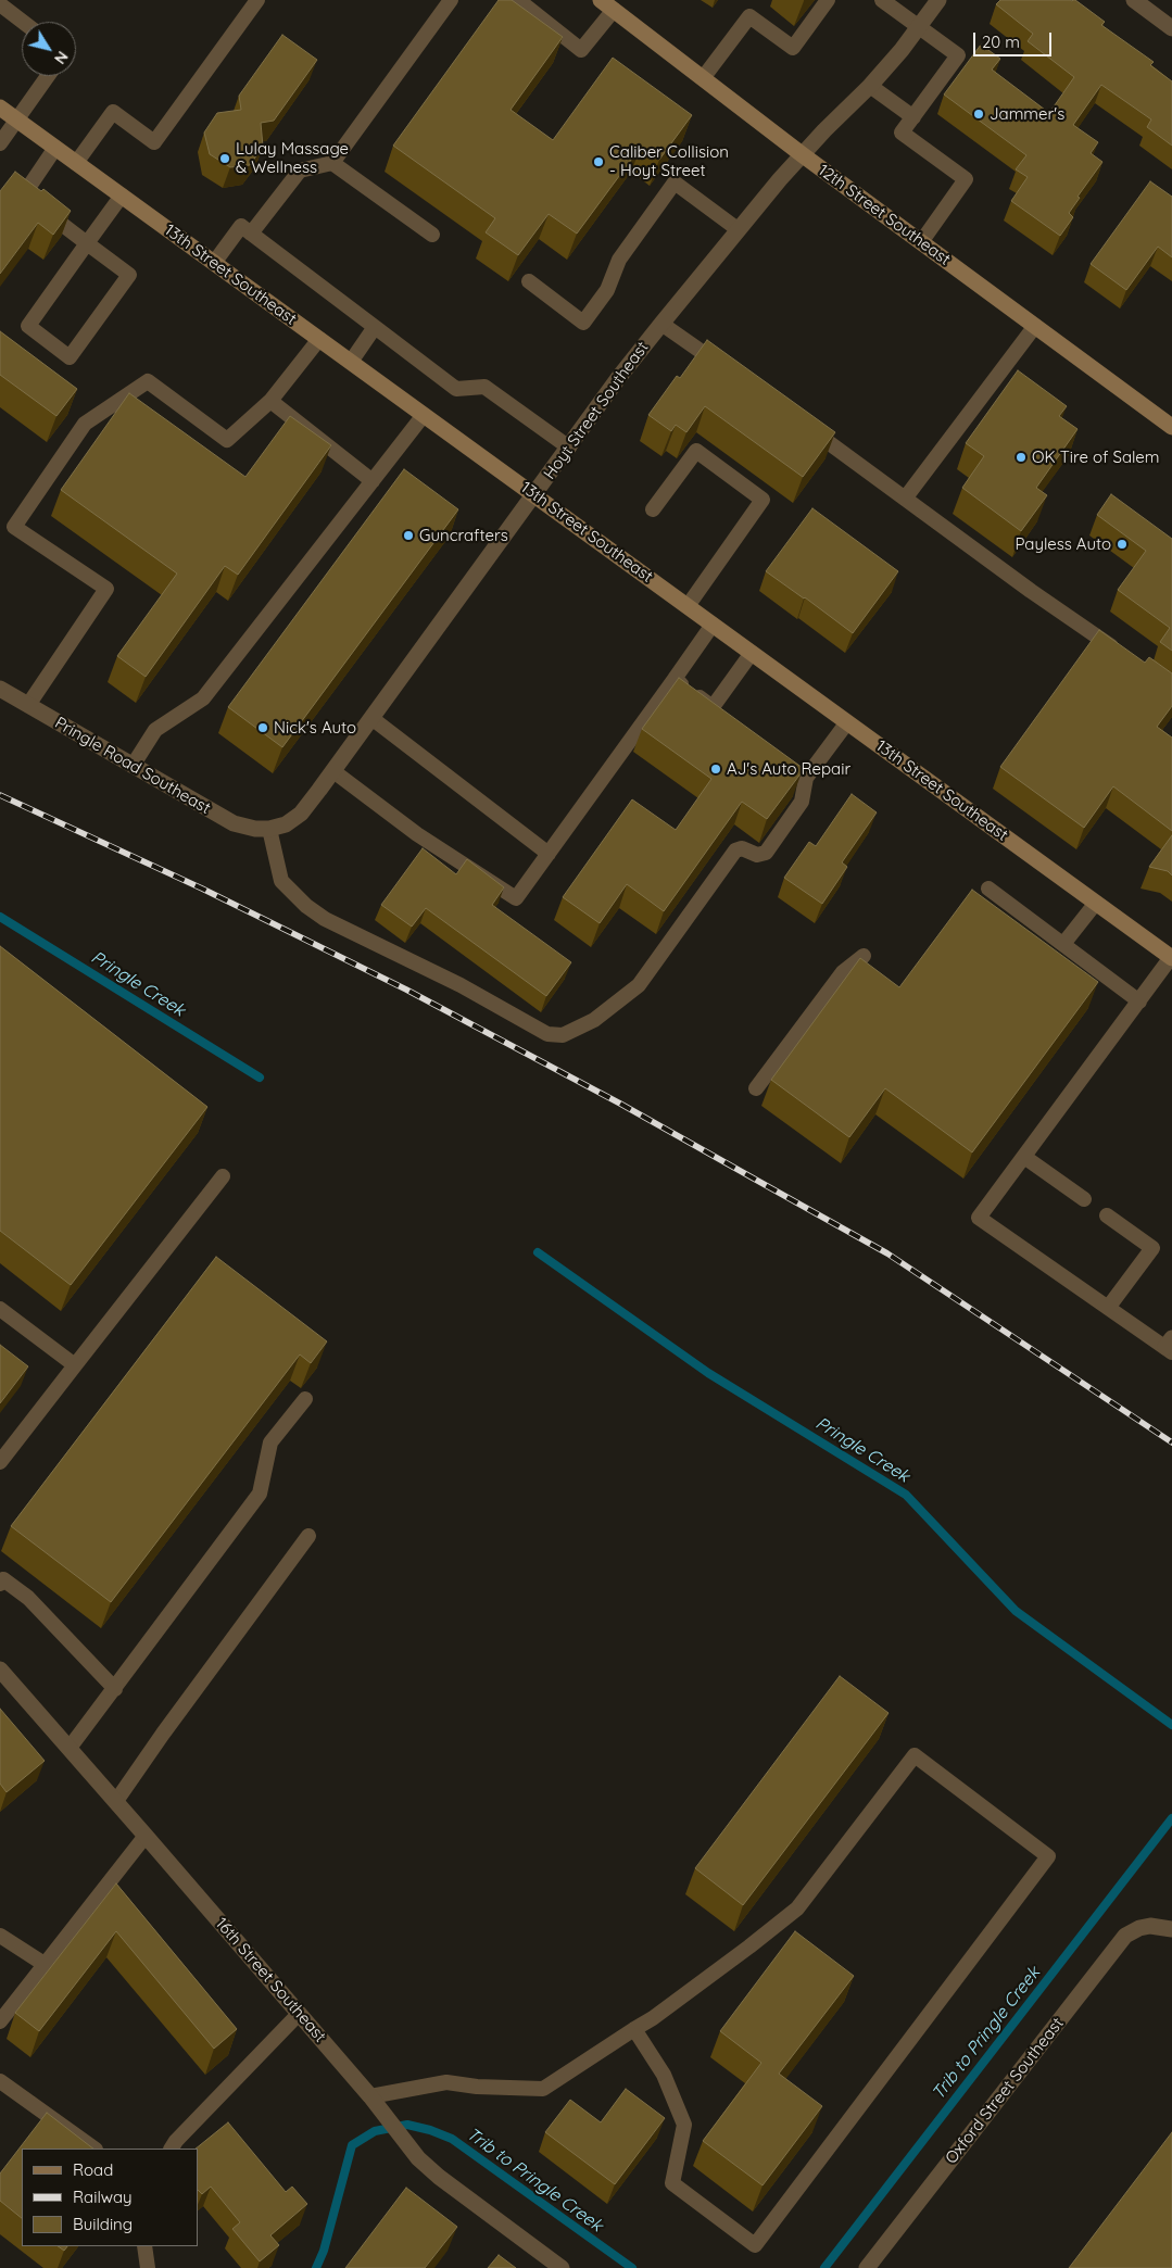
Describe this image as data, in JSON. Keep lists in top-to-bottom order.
{
  "streets": {
    "main road": ["12th Street Southeast", "13th Street Southeast"],
    "street": [
      "Hoyt Street Southeast",
      "Pringle Road Southeast",
      "16th Street Southeast",
      "Oxford Street Southeast"
    ]
  },
  "crossings": [
    ["12th Street Southeast", "Hoyt Street Southeast"],
    ["13th Street Southeast", "Hoyt Street Southeast"],
    ["Hoyt Street Southeast", "Pringle Road Southeast"]
  ],
  "water": ["Pringle Creek", "Trib to Pringle Creek"],
  "places": [
    "Jammer's",
    "Lulay Massage & Wellness",
    "Caliber Collision - Hoyt Street",
    "OK Tire of Salem",
    "Guncrafters",
    "Payless Auto",
    "Nick's Auto",
    "AJ's Auto Repair"
  ],
  "legend": ["Road", "Railway", "Building"],
  "scale_bar": "20 m",
  "north": "bottom right"
}
